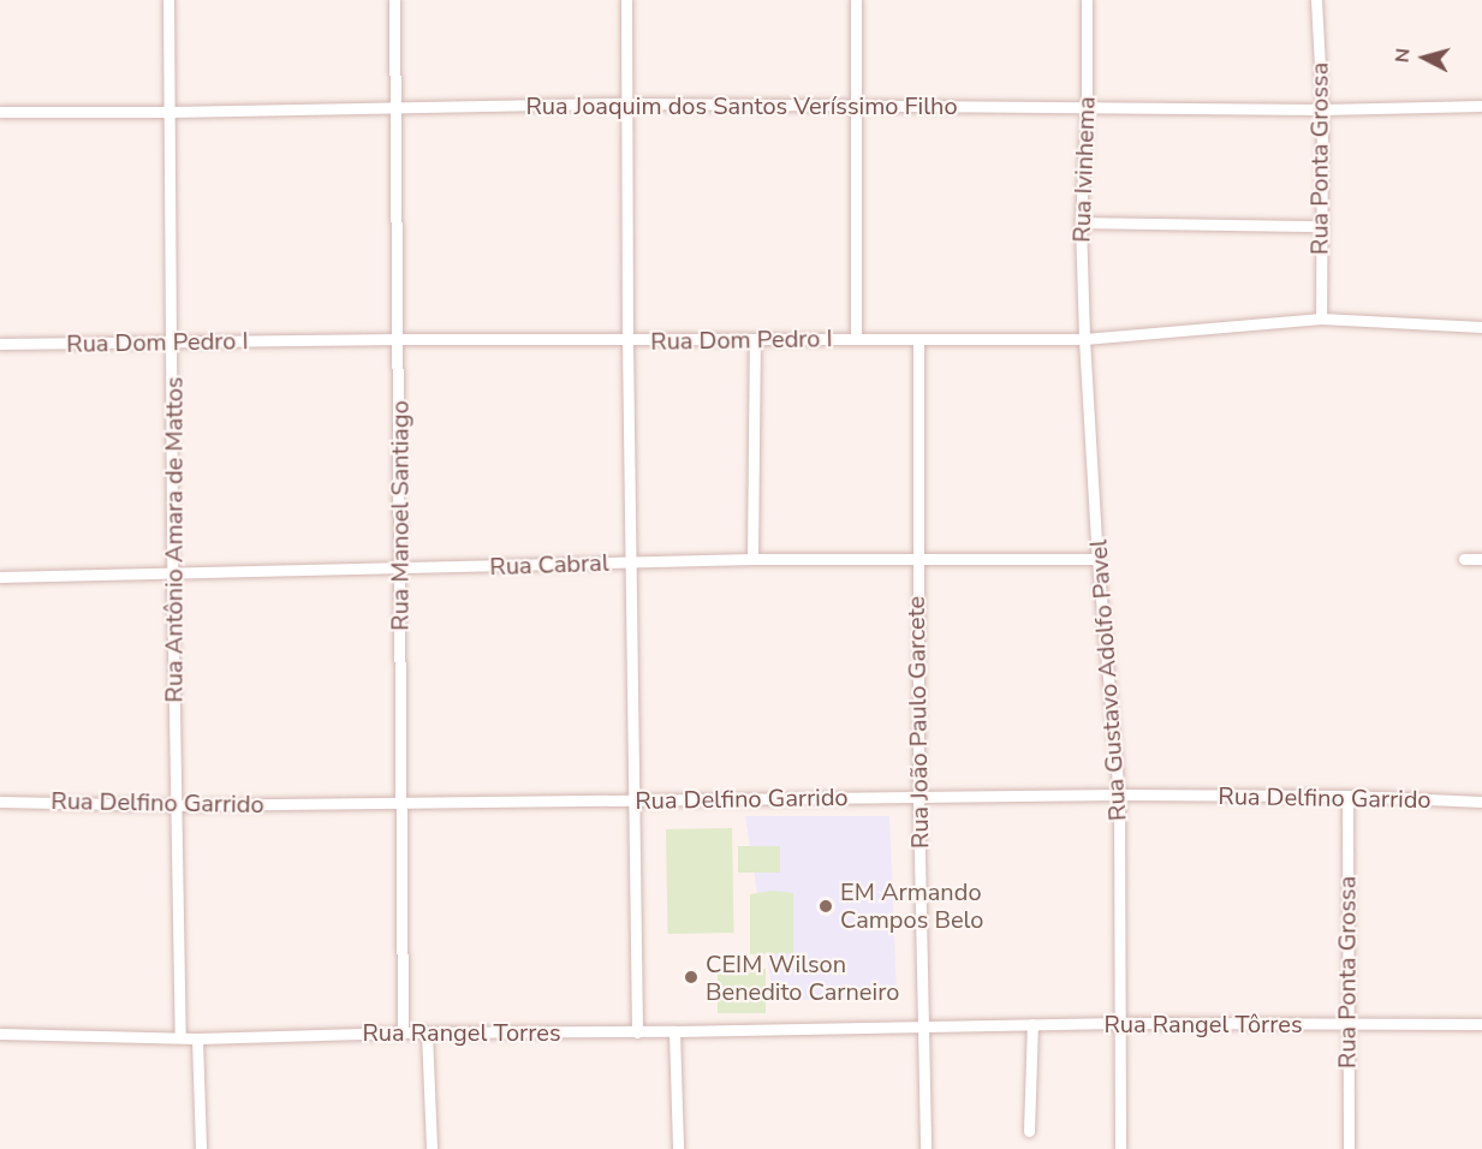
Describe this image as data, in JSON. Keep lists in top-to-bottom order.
{
  "streets": {
    "street": [
      "Rua Joaquim dos Santos Veríssimo Filho",
      "Rua Ponta Grossa",
      "Rua Ivinhema",
      "Rua Dom Pedro I",
      "Rua Manoel Santiago",
      "Rua Antônio Amara de Mattos",
      "Rua Cabral",
      "Rua Gustavo Adolfo Pavel",
      "Rua João Paulo Garcete",
      "Rua Delfino Garrido",
      "Rua Rangel Tôrres",
      "Rua Rangel Torres"
    ]
  },
  "crossings": [
    ["Rua Joaquim dos Santos Veríssimo Filho", "Rua Ponta Grossa"],
    ["Rua Joaquim dos Santos Veríssimo Filho", "Rua Ivinhema"],
    ["Rua Joaquim dos Santos Veríssimo Filho", "Rua Manoel Santiago"],
    ["Rua Joaquim dos Santos Veríssimo Filho", "Rua Antônio Amara de Mattos"],
    ["Rua Ponta Grossa", "Rua Dom Pedro I"],
    ["Rua Ponta Grossa", "Rua Delfino Garrido"],
    ["Rua Ponta Grossa", "Rua Rangel Tôrres"],
    ["Rua Ivinhema", "Rua Dom Pedro I"],
    ["Rua Ivinhema", "Rua Gustavo Adolfo Pavel"],
    ["Rua Dom Pedro I", "Rua Manoel Santiago"],
    ["Rua Dom Pedro I", "Rua Antônio Amara de Mattos"],
    ["Rua Dom Pedro I", "Rua Gustavo Adolfo Pavel"],
    ["Rua Dom Pedro I", "Rua João Paulo Garcete"],
    ["Rua Manoel Santiago", "Rua Cabral"],
    ["Rua Manoel Santiago", "Rua Delfino Garrido"],
    ["Rua Manoel Santiago", "Rua Rangel Torres"],
    ["Rua Antônio Amara de Mattos", "Rua Cabral"],
    ["Rua Antônio Amara de Mattos", "Rua Delfino Garrido"],
    ["Rua Antônio Amara de Mattos", "Rua Rangel Torres"],
    ["Rua Cabral", "Rua Gustavo Adolfo Pavel"],
    ["Rua Cabral", "Rua João Paulo Garcete"],
    ["Rua Gustavo Adolfo Pavel", "Rua Delfino Garrido"],
    ["Rua Gustavo Adolfo Pavel", "Rua Rangel Tôrres"],
    ["Rua João Paulo Garcete", "Rua Delfino Garrido"],
    ["Rua João Paulo Garcete", "Rua Rangel Tôrres"],
    ["Rua João Paulo Garcete", "Rua Rangel Torres"],
    ["Rua Rangel Tôrres", "Rua Rangel Torres"]
  ],
  "places": ["EM Armando Campos Belo", "CEIM Wilson Benedito Carneiro"],
  "north": "left"
}
